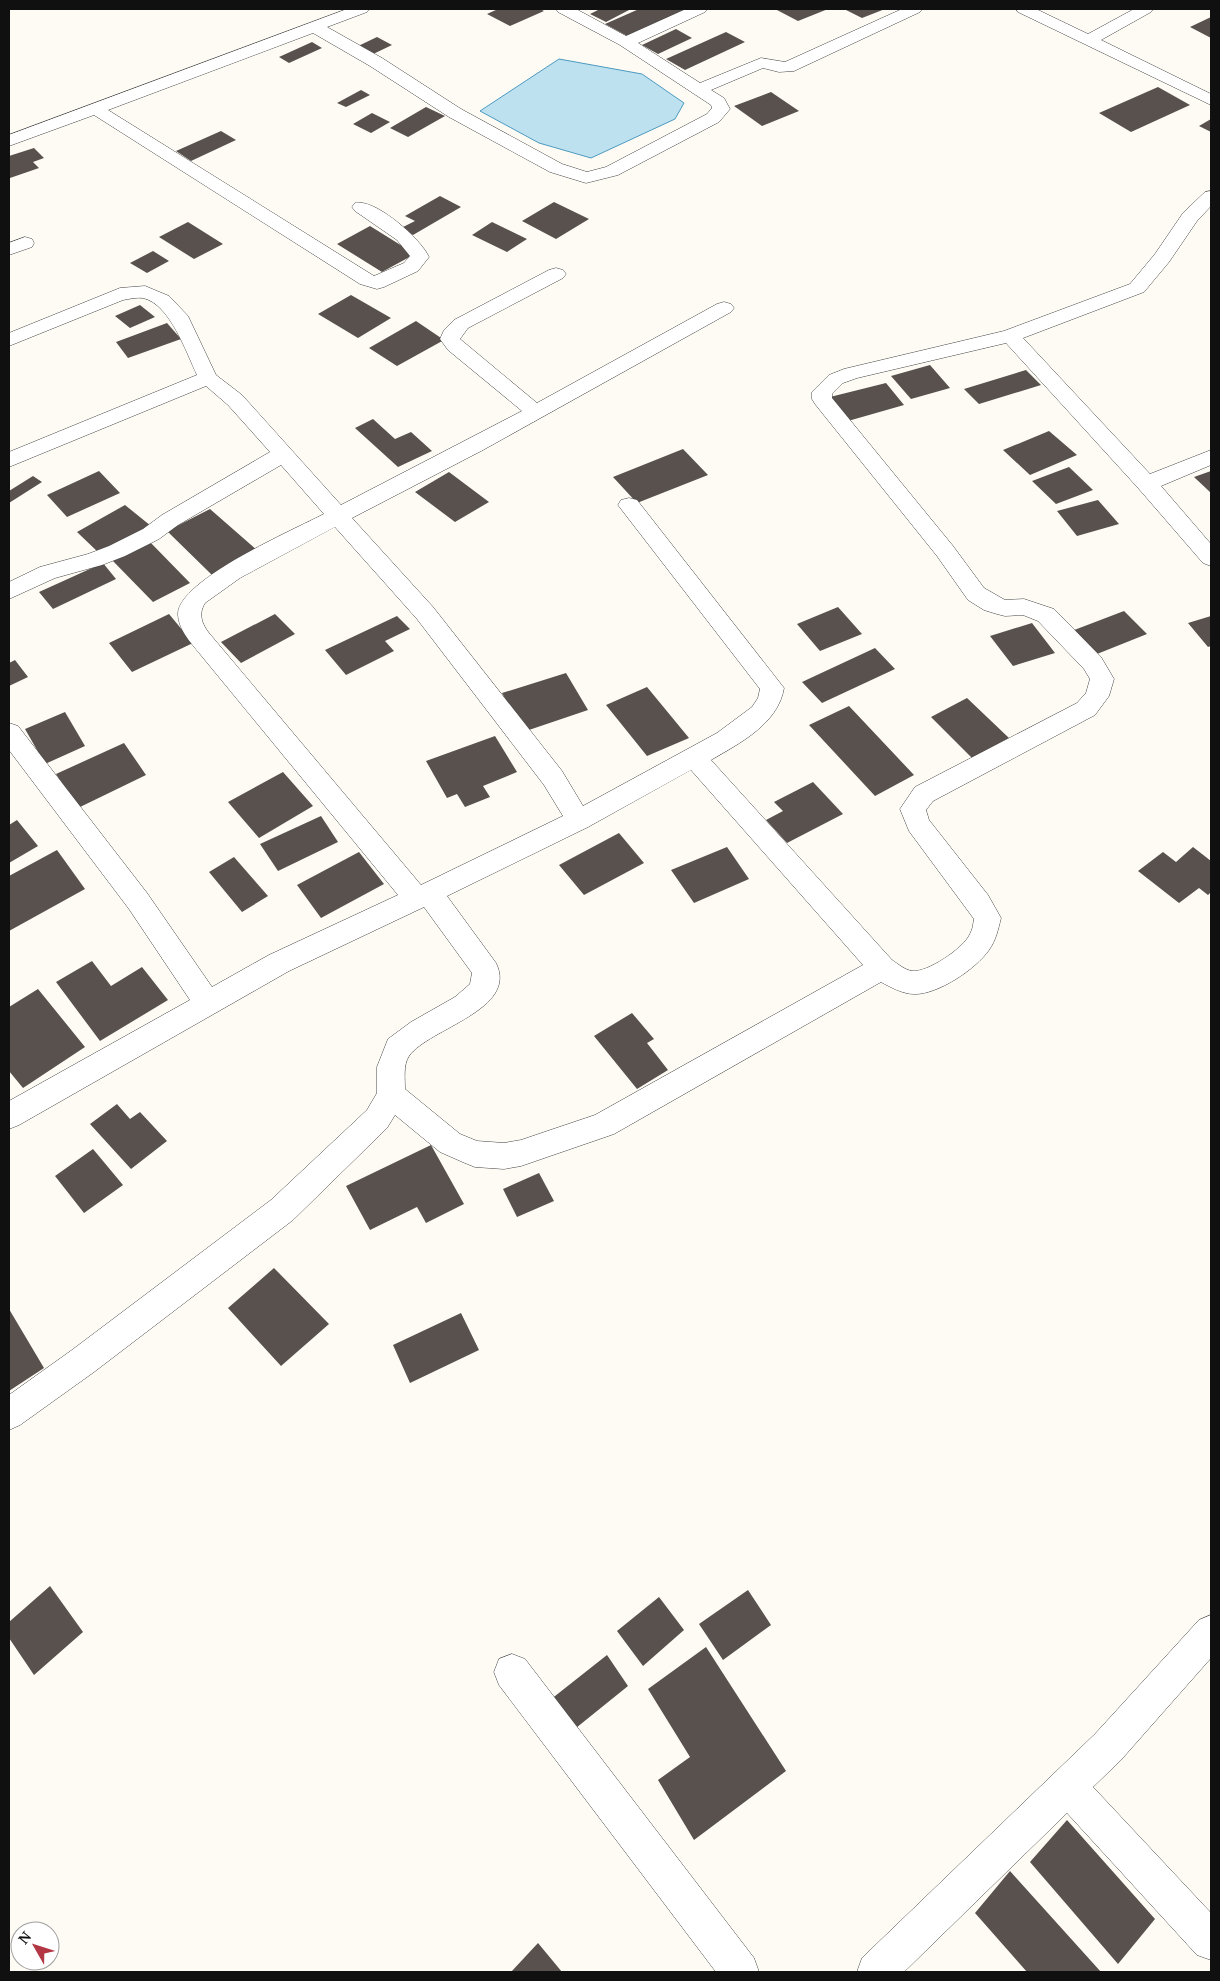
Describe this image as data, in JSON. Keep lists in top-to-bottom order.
{
  "north": "top left"
}
